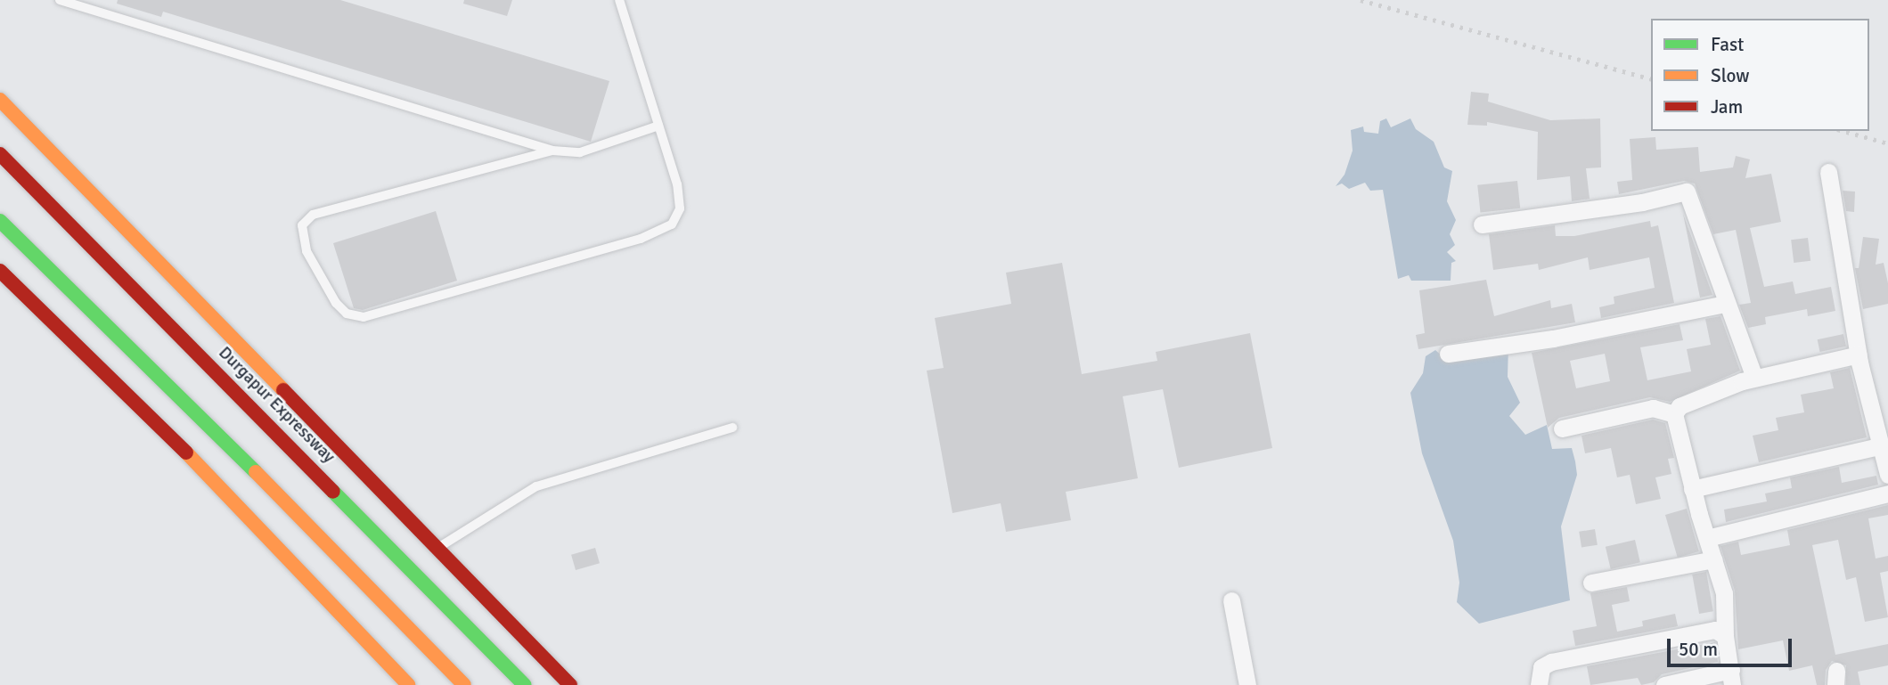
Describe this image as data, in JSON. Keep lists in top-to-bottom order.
{
  "streets": {
    "main road": ["Durgapur Expressway"]
  },
  "legend": ["Fast", "Slow", "Jam"],
  "scale_bar": "50 m"
}
